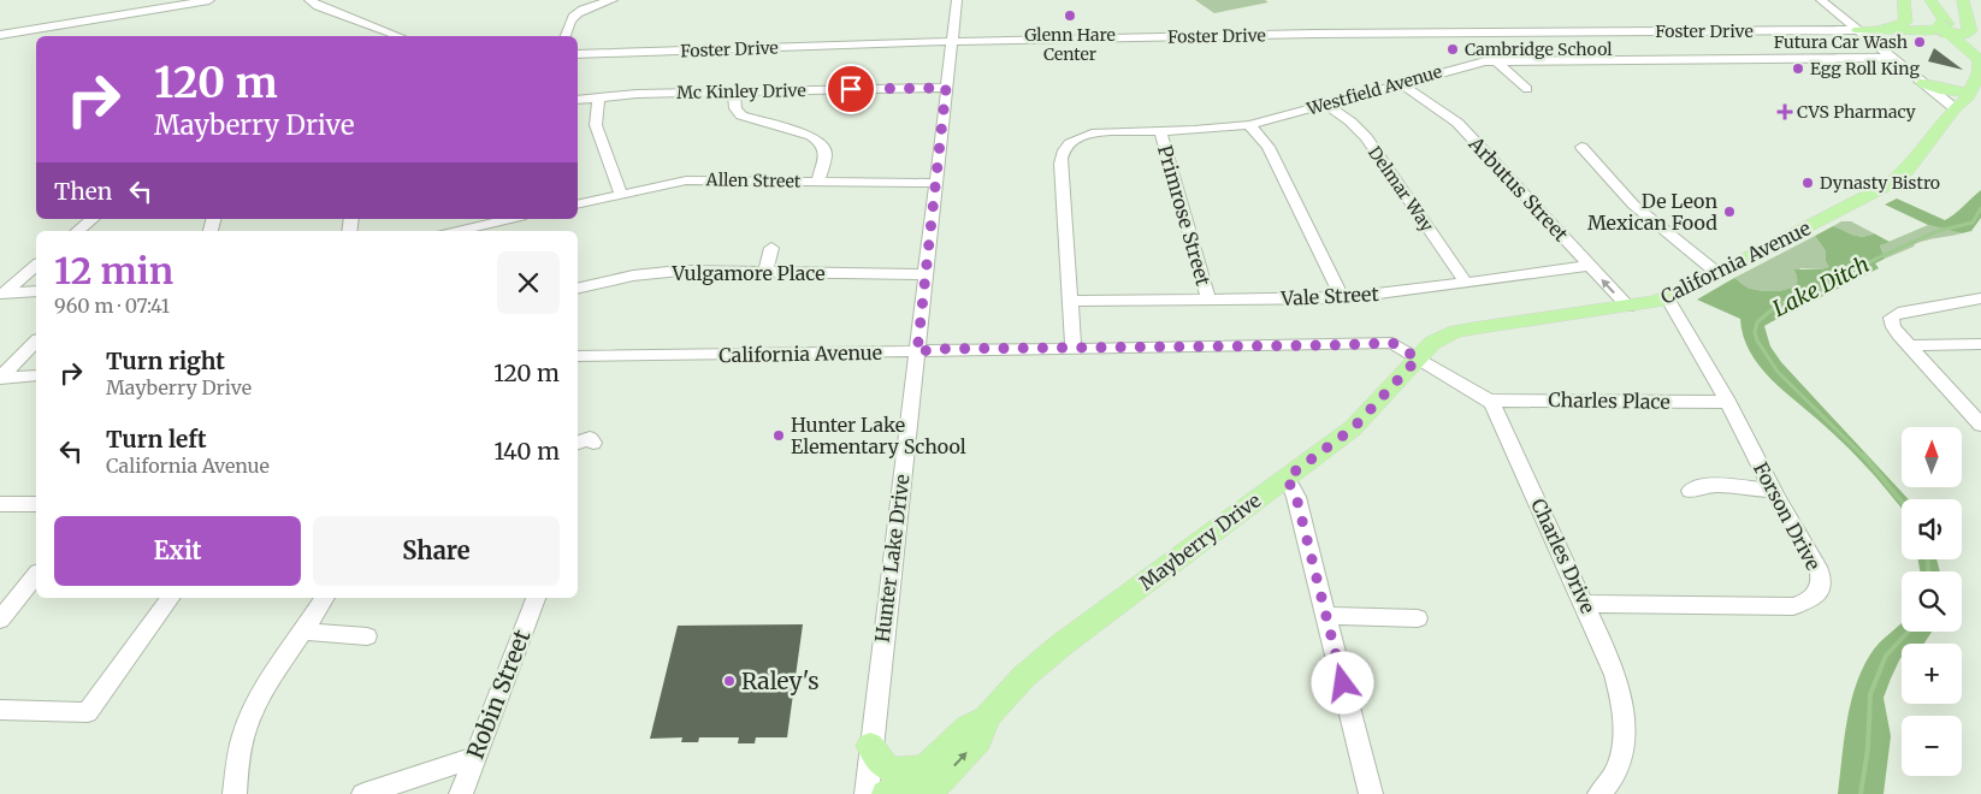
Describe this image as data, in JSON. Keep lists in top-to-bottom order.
{
  "streets": {
    "main road": ["California Avenue", "Mayberry Drive"],
    "street": [
      "Foster Drive",
      "Westfield Avenue",
      "Mc Kinley Drive",
      "Allen Street",
      "Delmar Way",
      "Arbutus Street",
      "Primrose Street",
      "Vulgamore Place",
      "Vale Street",
      "Charles Place",
      "Forson Drive",
      "Charles Drive",
      "Hunter Lake Drive",
      "Robin Street"
    ]
  },
  "crossings": [
    ["Foster Drive", "Hunter Lake Drive"],
    ["Westfield Avenue", "Delmar Way"],
    ["Westfield Avenue", "Arbutus Street"],
    ["Westfield Avenue", "Primrose Street"],
    ["Westfield Avenue", "California Avenue"],
    ["Westfield Avenue", "Vale Street"],
    ["Mc Kinley Drive", "Hunter Lake Drive"],
    ["Allen Street", "Hunter Lake Drive"],
    ["Delmar Way", "Vale Street"],
    ["Arbutus Street", "California Avenue"],
    ["Arbutus Street", "Vale Street"],
    ["Primrose Street", "Vale Street"],
    ["California Avenue", "Forson Drive"],
    ["California Avenue", "Mayberry Drive"],
    ["California Avenue", "Hunter Lake Drive"],
    ["Vulgamore Place", "Hunter Lake Drive"],
    ["Charles Place", "Forson Drive"],
    ["Charles Place", "Charles Drive"],
    ["Forson Drive", "Charles Drive"]
  ],
  "water": ["Lake Ditch"],
  "places": {
    "other": [
      "Glenn Hare Center",
      "Futura Car Wash",
      "Cambridge School",
      "Egg Roll King",
      "Dynasty Bistro",
      "De Leon Mexican Food",
      "Hunter Lake Elementary School",
      "Raley's"
    ],
    "health": ["CVS Pharmacy"]
  },
  "north": "top",
  "page": {
    "turn": ["120 m", "Mayberry Drive"],
    "then": "Then",
    "heading": ["12 min", "960 m · 07:41"],
    "list": [
      {
        "name": "Turn right",
        "note": "Mayberry Drive",
        "value": "120 m"
      },
      {
        "name": "Turn left",
        "note": "California Avenue",
        "value": "140 m"
      }
    ],
    "map_buttons": ["+", "−"],
    "buttons": ["Exit", "Share"]
  }
}
